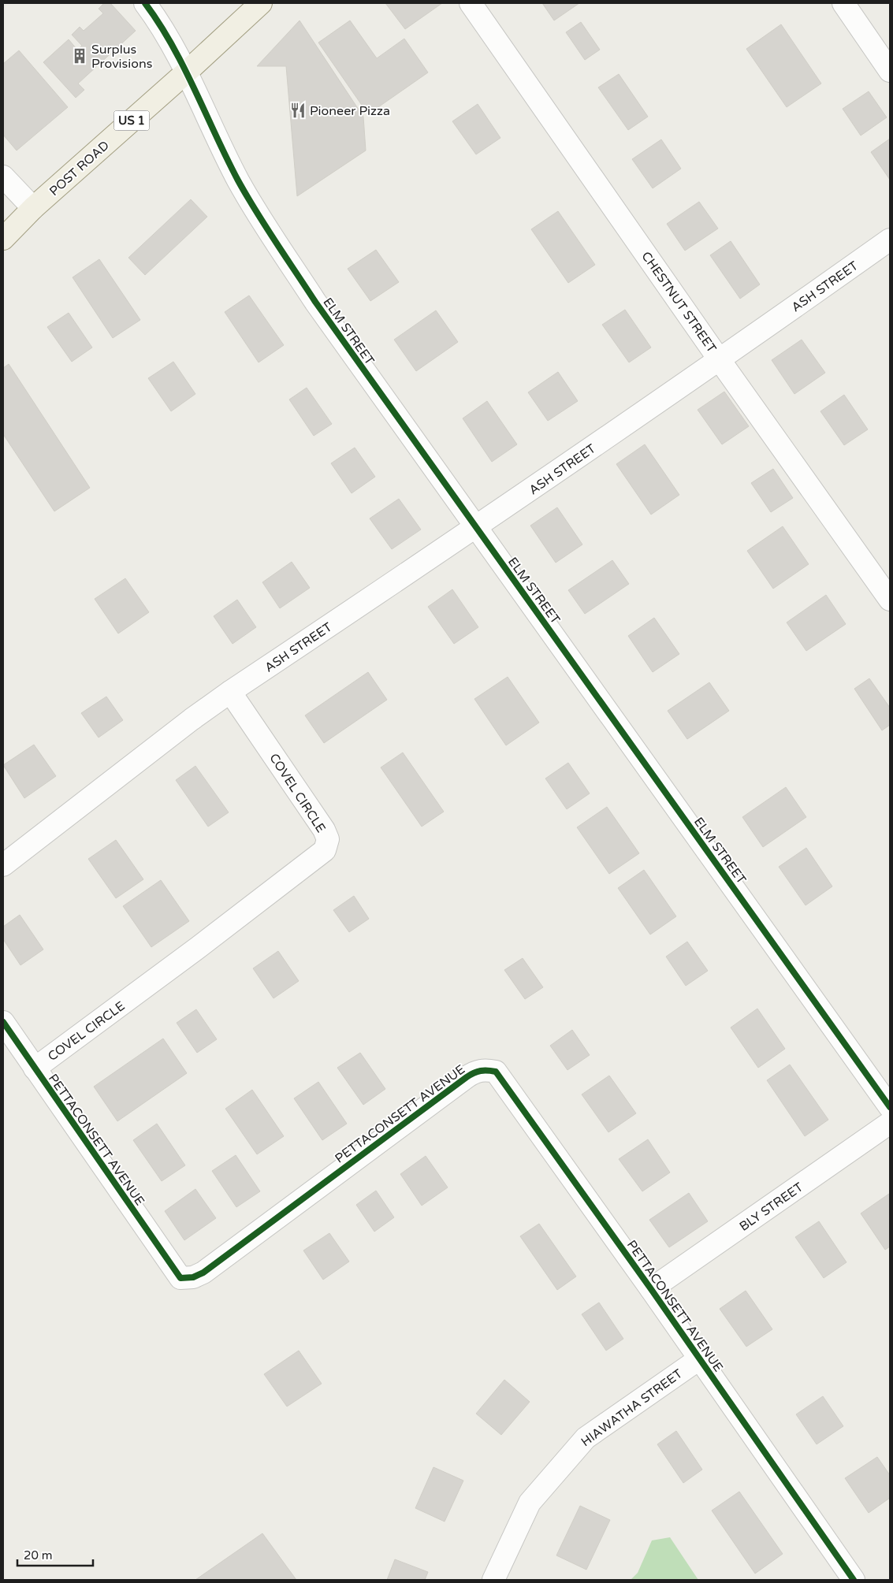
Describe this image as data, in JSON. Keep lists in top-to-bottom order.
{
  "streets": {
    "main road": ["US 1", "POST ROAD"],
    "street": [
      "ASH STREET",
      "CHESTNUT STREET",
      "ELM STREET",
      "COVEL CIRCLE",
      "PETTACONSETT AVENUE",
      "BLY STREET",
      "HIAWATHA STREET"
    ]
  },
  "crossings": [
    ["POST ROAD", "ELM STREET"],
    ["ASH STREET", "CHESTNUT STREET"],
    ["ASH STREET", "ELM STREET"],
    ["ASH STREET", "COVEL CIRCLE"],
    ["COVEL CIRCLE", "PETTACONSETT AVENUE"],
    ["PETTACONSETT AVENUE", "BLY STREET"],
    ["PETTACONSETT AVENUE", "HIAWATHA STREET"]
  ],
  "places": {
    "building": ["Surplus Provisions"],
    "restaurant": ["Pioneer Pizza"]
  },
  "scale_bar": "20 m"
}
